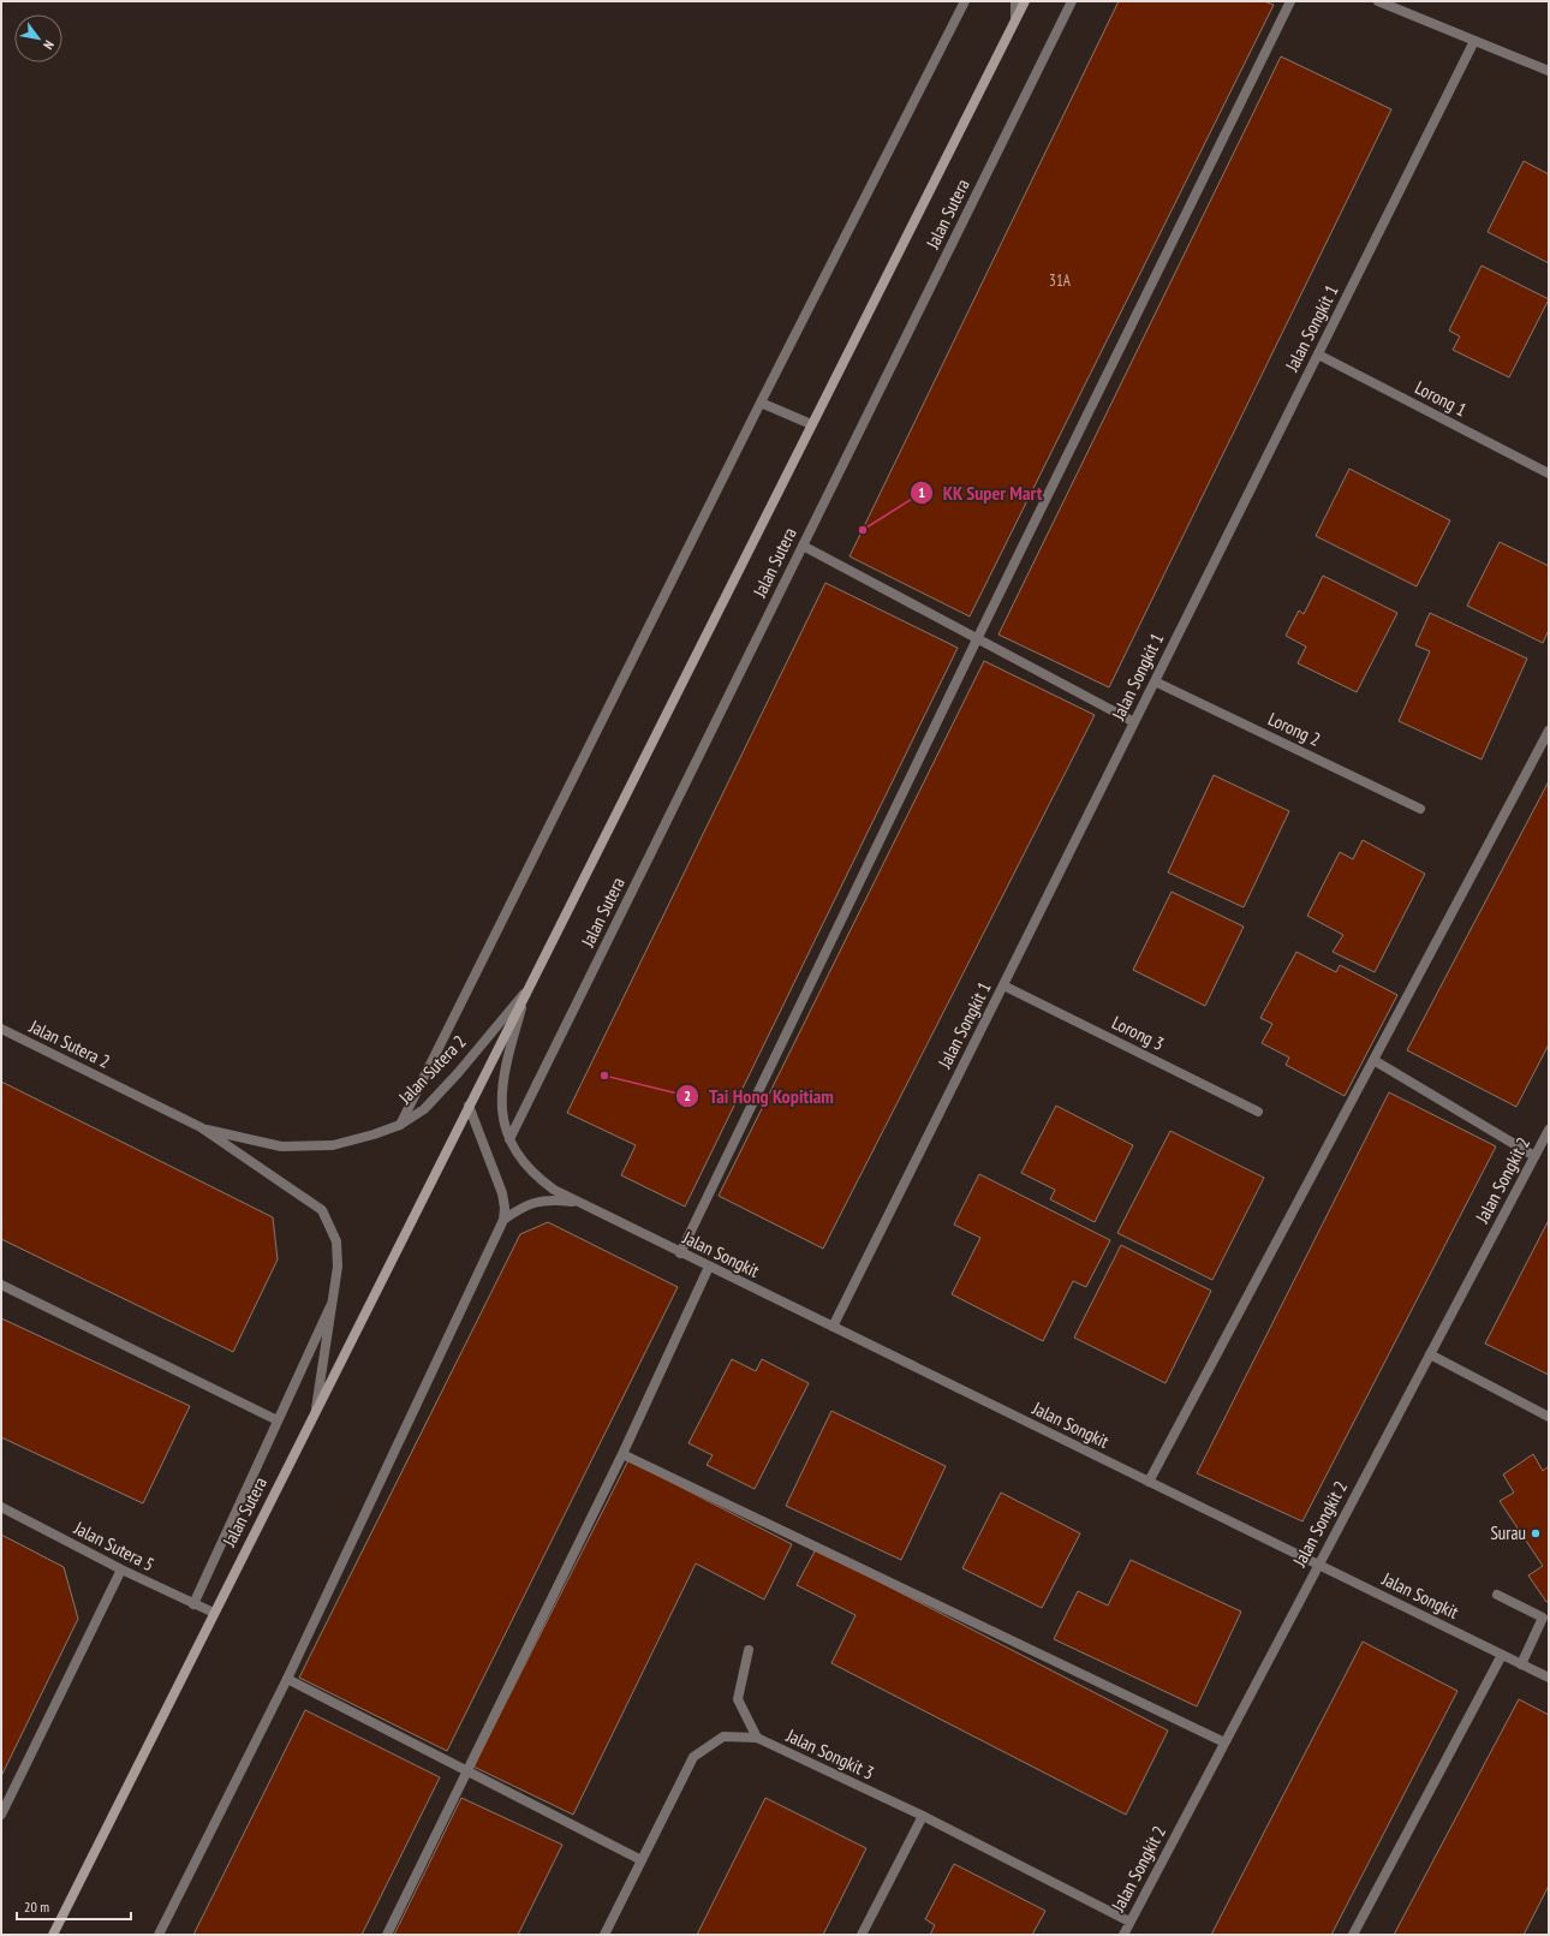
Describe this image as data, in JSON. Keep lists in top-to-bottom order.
{
  "streets": {
    "street": [
      "Jalan Sutera",
      "Jalan Songkit 1",
      "Lorong 1",
      "Lorong 2",
      "Lorong 3",
      "Jalan Sutera 2",
      "Jalan Songkit 2",
      "Jalan Songkit",
      "Jalan Sutera 5",
      "Jalan Songkit 3"
    ]
  },
  "crossings": [
    ["Jalan Sutera", "Jalan Sutera 2"],
    ["Jalan Sutera", "Jalan Songkit"],
    ["Jalan Sutera", "Jalan Sutera 5"],
    ["Jalan Songkit 1", "Lorong 1"],
    ["Jalan Songkit 1", "Lorong 2"],
    ["Jalan Songkit 1", "Lorong 3"],
    ["Jalan Songkit 1", "Jalan Songkit"],
    ["Jalan Sutera 2", "Jalan Songkit"],
    ["Jalan Songkit 2", "Jalan Songkit"],
    ["Jalan Songkit 2", "Jalan Songkit 3"]
  ],
  "places": ["KK Super Mart", "Tai Hong Kopitiam", "Surau"],
  "house_numbers": ["31A"],
  "scale_bar": "20 m",
  "north": "bottom right"
}
